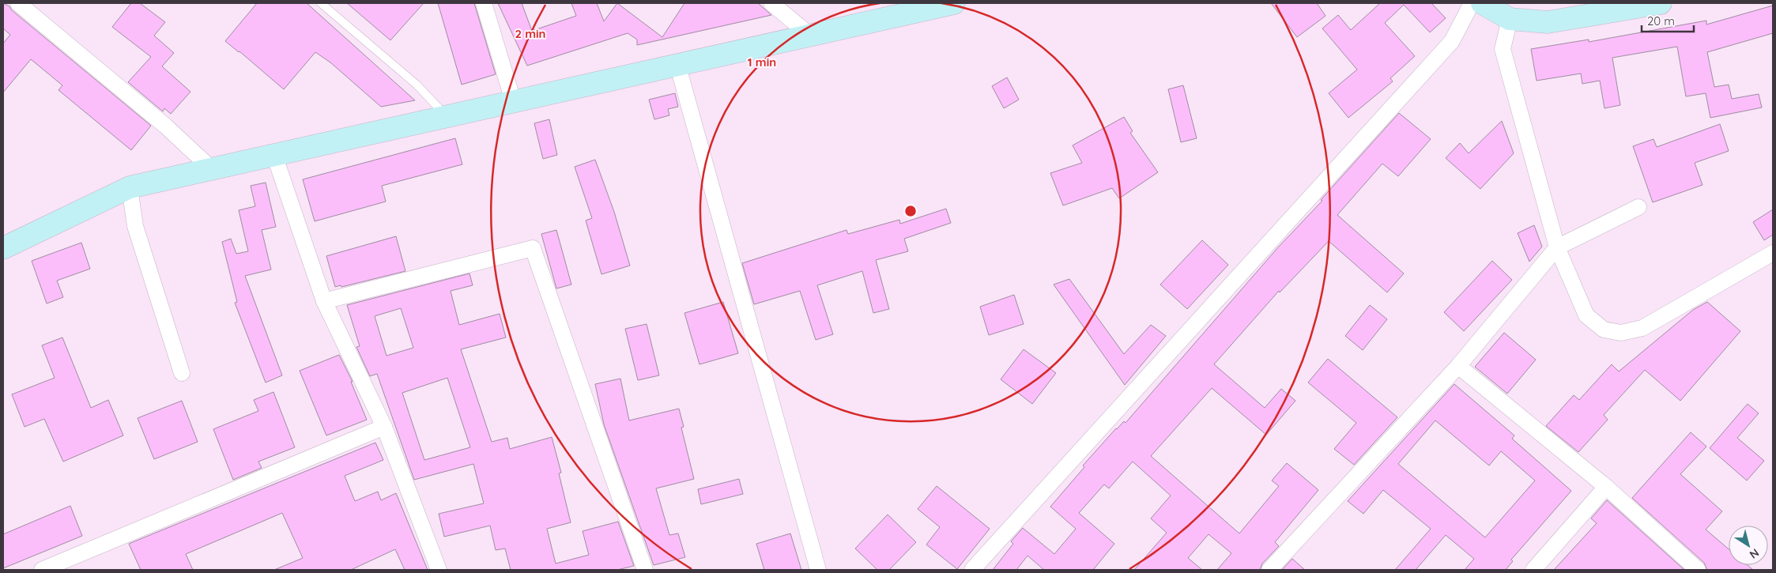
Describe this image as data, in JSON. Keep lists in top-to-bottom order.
{
  "scale_bar": "20 m",
  "north": "bottom right",
  "rings": ["2 min", "1 min"]
}
